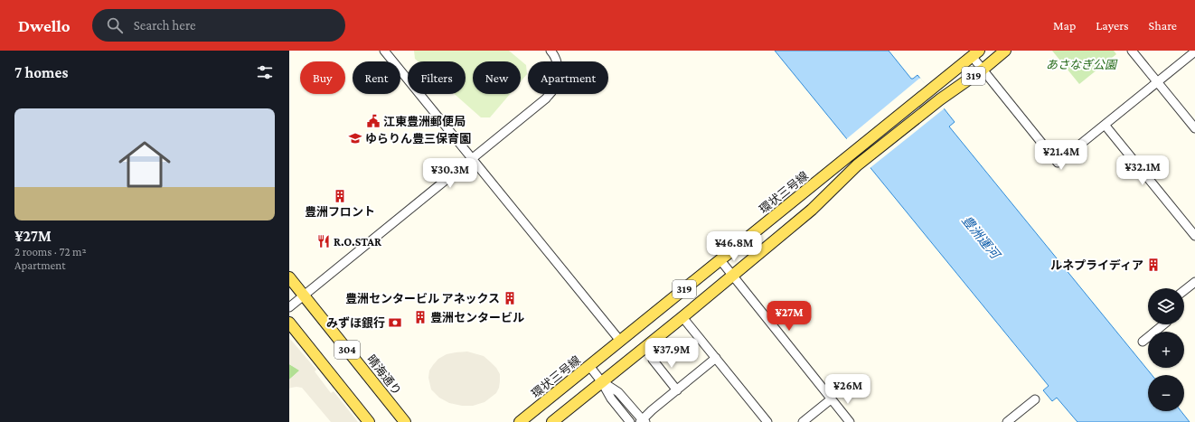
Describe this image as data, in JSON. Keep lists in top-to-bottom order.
{
  "streets": {
    "main road": [
      "319",
      "環状三号線",
      "304",
      "晴海通り"
    ]
  },
  "water": ["豊洲運河"],
  "parks": ["あさなぎ公園"],
  "places": {
    "public building": ["江東豊洲郵便局"],
    "school or university": ["ゆらりん豊三保育園"],
    "building": [
      "豊洲フロント",
      "ルネプライディア",
      "豊洲センタービル アネックス",
      "豊洲センタービル"
    ],
    "restaurant": ["R.O.STAR"],
    "bank": ["みずほ銀行"]
  },
  "page": {
    "header": "Dwello",
    "search": "Search here",
    "nav": ["Map", "Layers", "Share"],
    "heading": "7 homes",
    "chip": [
      "Buy",
      "Rent",
      "Filters",
      "New",
      "Apartment"
    ],
    "list": [
      {
        "name": "¥27M",
        "note": "2 rooms · 72 m² · Apartment"
      }
    ],
    "price": [
      "¥21.4M",
      "¥32.1M",
      "¥30.3M",
      "¥46.8M",
      "¥27M",
      "¥37.9M",
      "¥26M"
    ],
    "map_buttons": ["+", "−"]
  }
}
